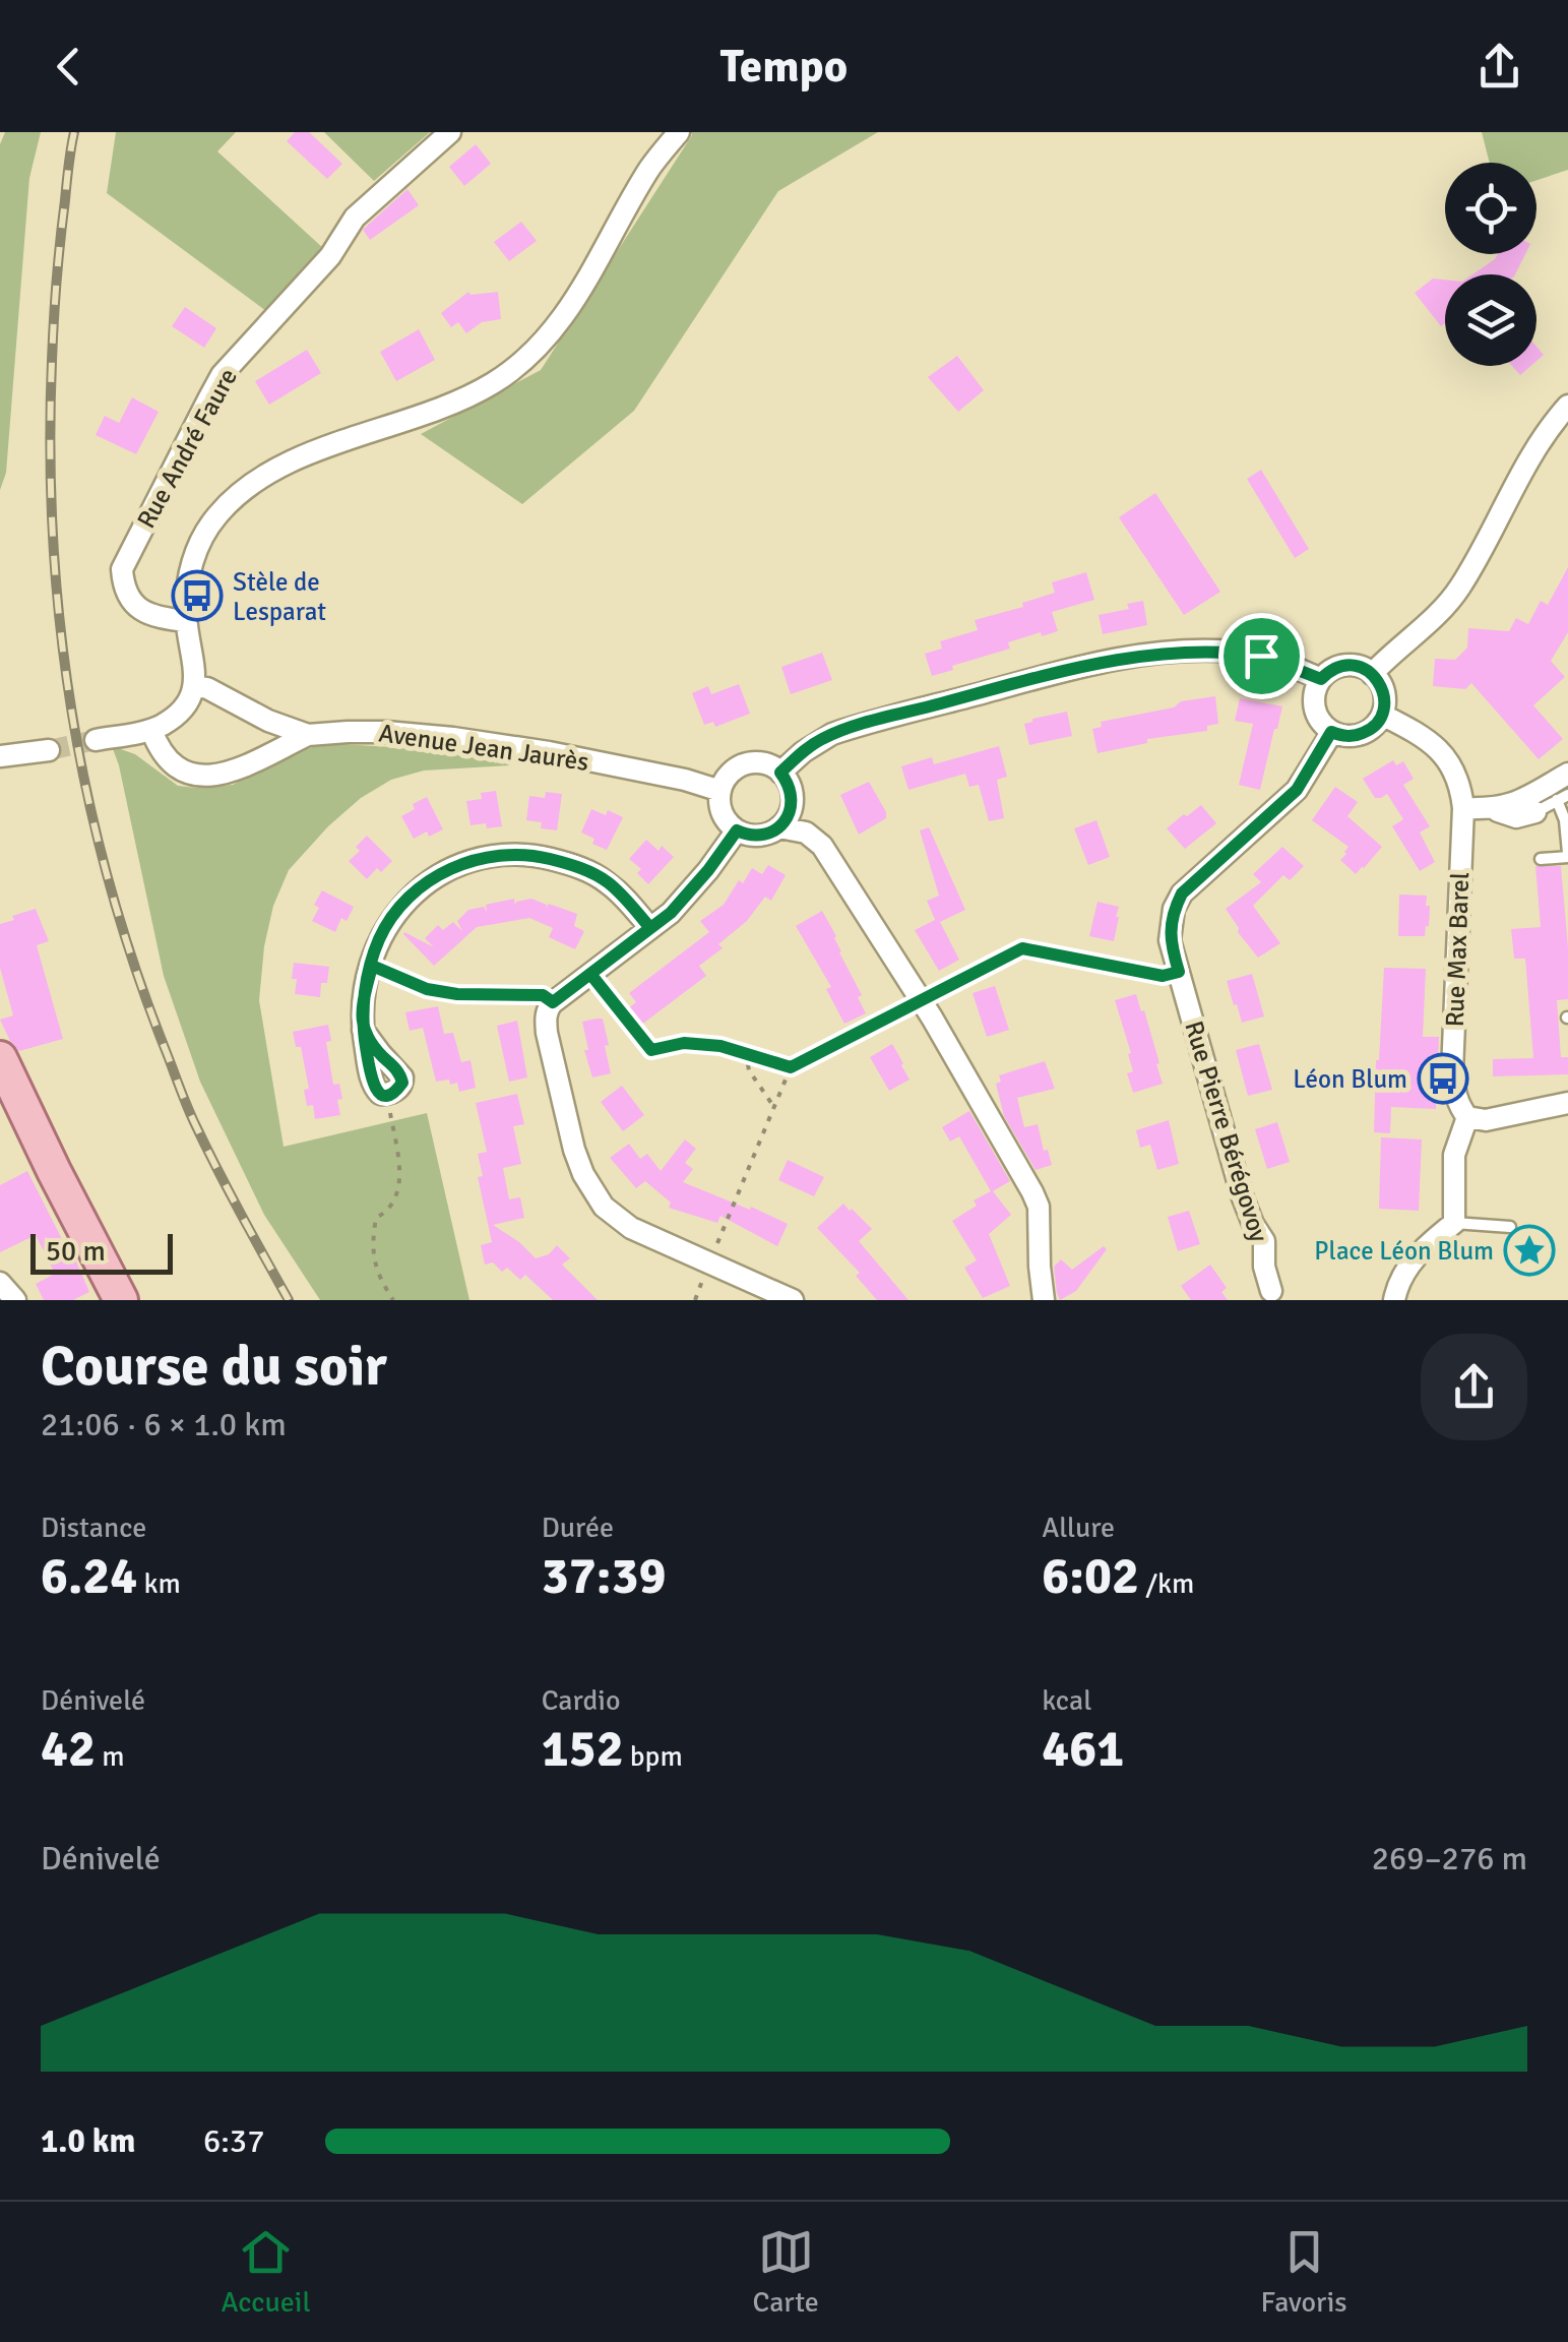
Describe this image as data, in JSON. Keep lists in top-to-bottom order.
{
  "streets": {
    "street": [
      "Rue André Faure",
      "Avenue Jean Jaurès",
      "Rue Max Barel",
      "Rue Pierre Bérégovoy"
    ]
  },
  "crossings": [
    ["Rue Max Barel", "Rue Pierre Bérégovoy"]
  ],
  "places": {
    "bus stop": ["Stèle de Lesparat", "Léon Blum"],
    "place": ["Place Léon Blum"]
  },
  "scale_bar": "50 m",
  "page": {
    "header": "Tempo",
    "scale": "50 m",
    "heading": ["Course du soir", "21:06 · 6 × 1.0 km"],
    "stats": [
      ["Distance", "6.24 km"],
      ["Durée", "37:39"],
      ["Allure", "6:02 /km"],
      ["Dénivelé", "42 m"],
      ["Cardio", "152 bpm"],
      ["kcal", "461"]
    ],
    "chart": ["Dénivelé", "269–276 m"],
    "list": [
      {
        "name": "1.0 km",
        "note": "6:37"
      }
    ],
    "tabs": ["Accueil", "Carte", "Favoris"]
  }
}
